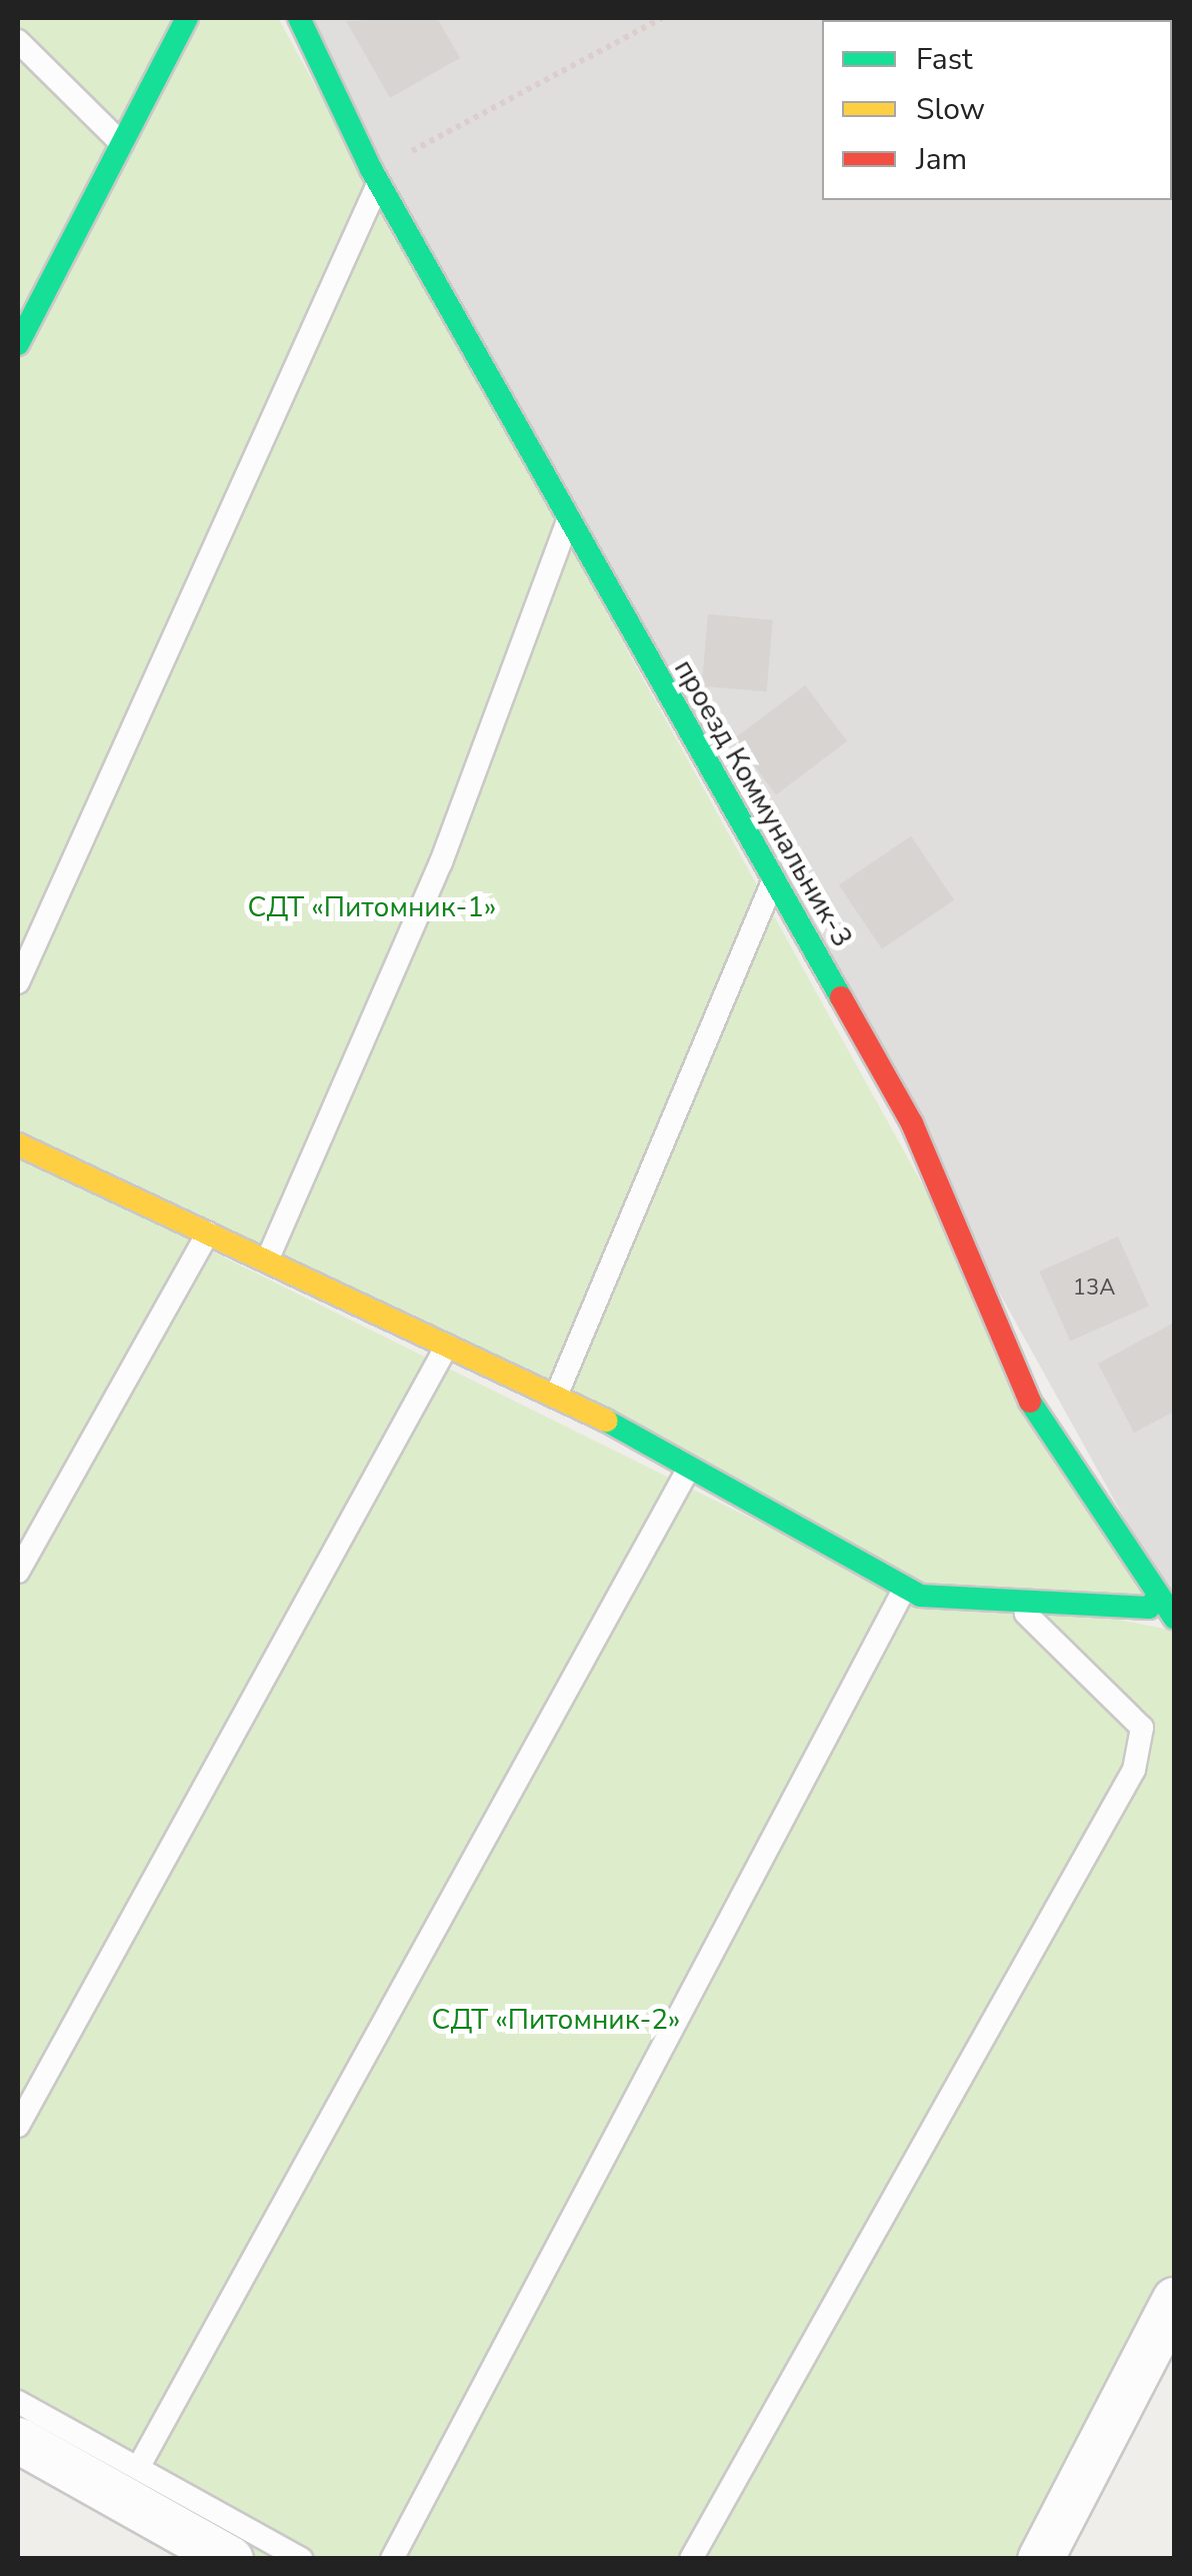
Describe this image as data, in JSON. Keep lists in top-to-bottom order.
{
  "streets": {
    "street": ["проезд Коммунальник-3"]
  },
  "parks": ["СДТ «Питомник-1»", "СДТ «Питомник-2»"],
  "house_numbers": ["13А"],
  "legend": ["Fast", "Slow", "Jam"]
}
